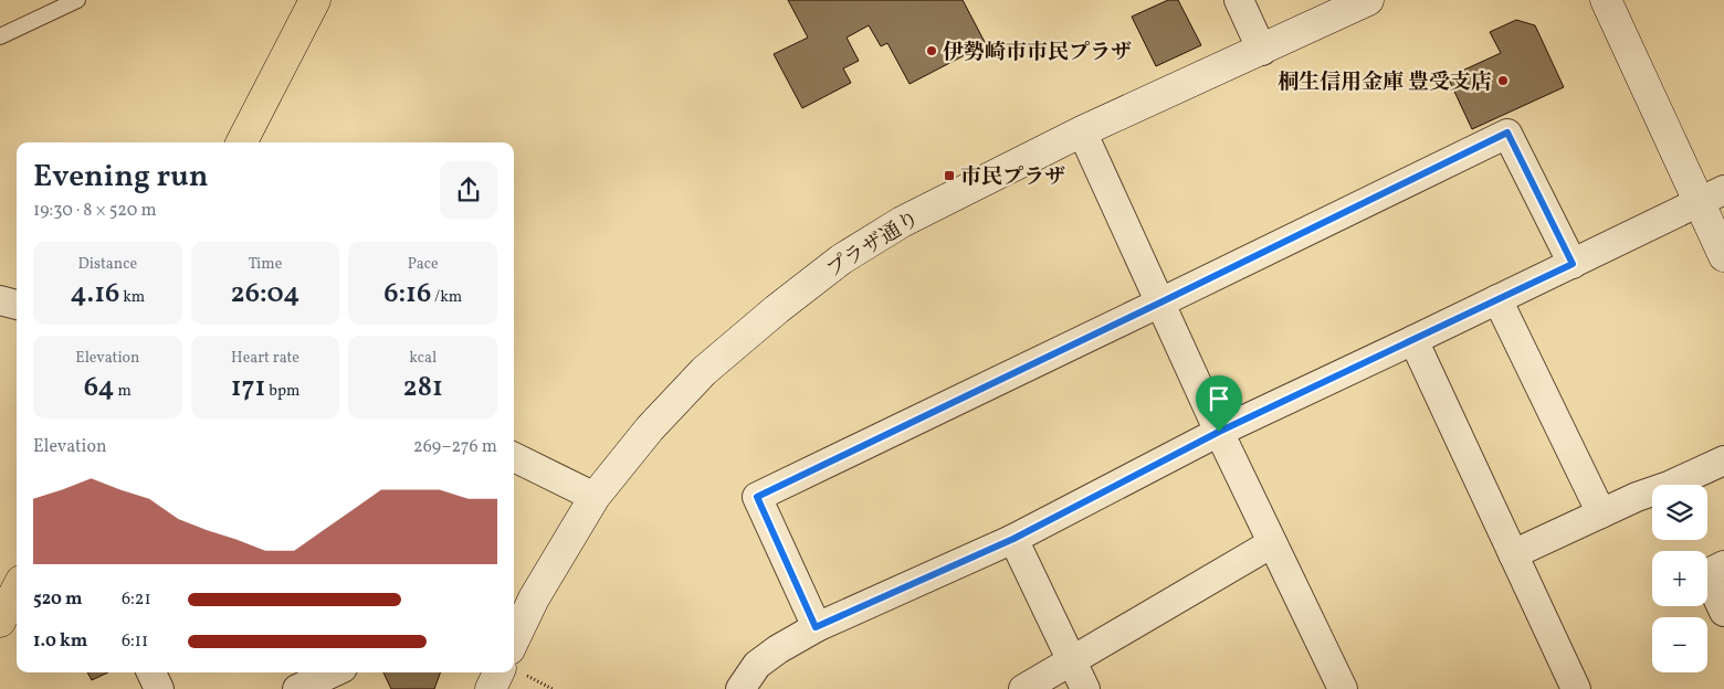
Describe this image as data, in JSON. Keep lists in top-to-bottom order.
{
  "streets": {
    "street": ["プラザ通り"]
  },
  "places": {
    "other": ["伊勢崎市市民プラザ", "桐生信用金庫 豊受支店"],
    "transit": ["市民プラザ"]
  },
  "page": {
    "heading": ["Evening run", "19:30 · 8 × 520 m"],
    "stats": [
      ["Distance", "4.16 km"],
      ["Time", "26:04"],
      ["Pace", "6:16 /km"],
      ["Elevation", "64 m"],
      ["Heart rate", "171 bpm"],
      ["kcal", "281"]
    ],
    "chart": ["Elevation", "269–276 m"],
    "map_buttons": ["+", "−"],
    "list": [
      {
        "name": "520 m",
        "note": "6:21"
      },
      {
        "name": "1.0 km",
        "note": "6:11"
      }
    ]
  }
}
